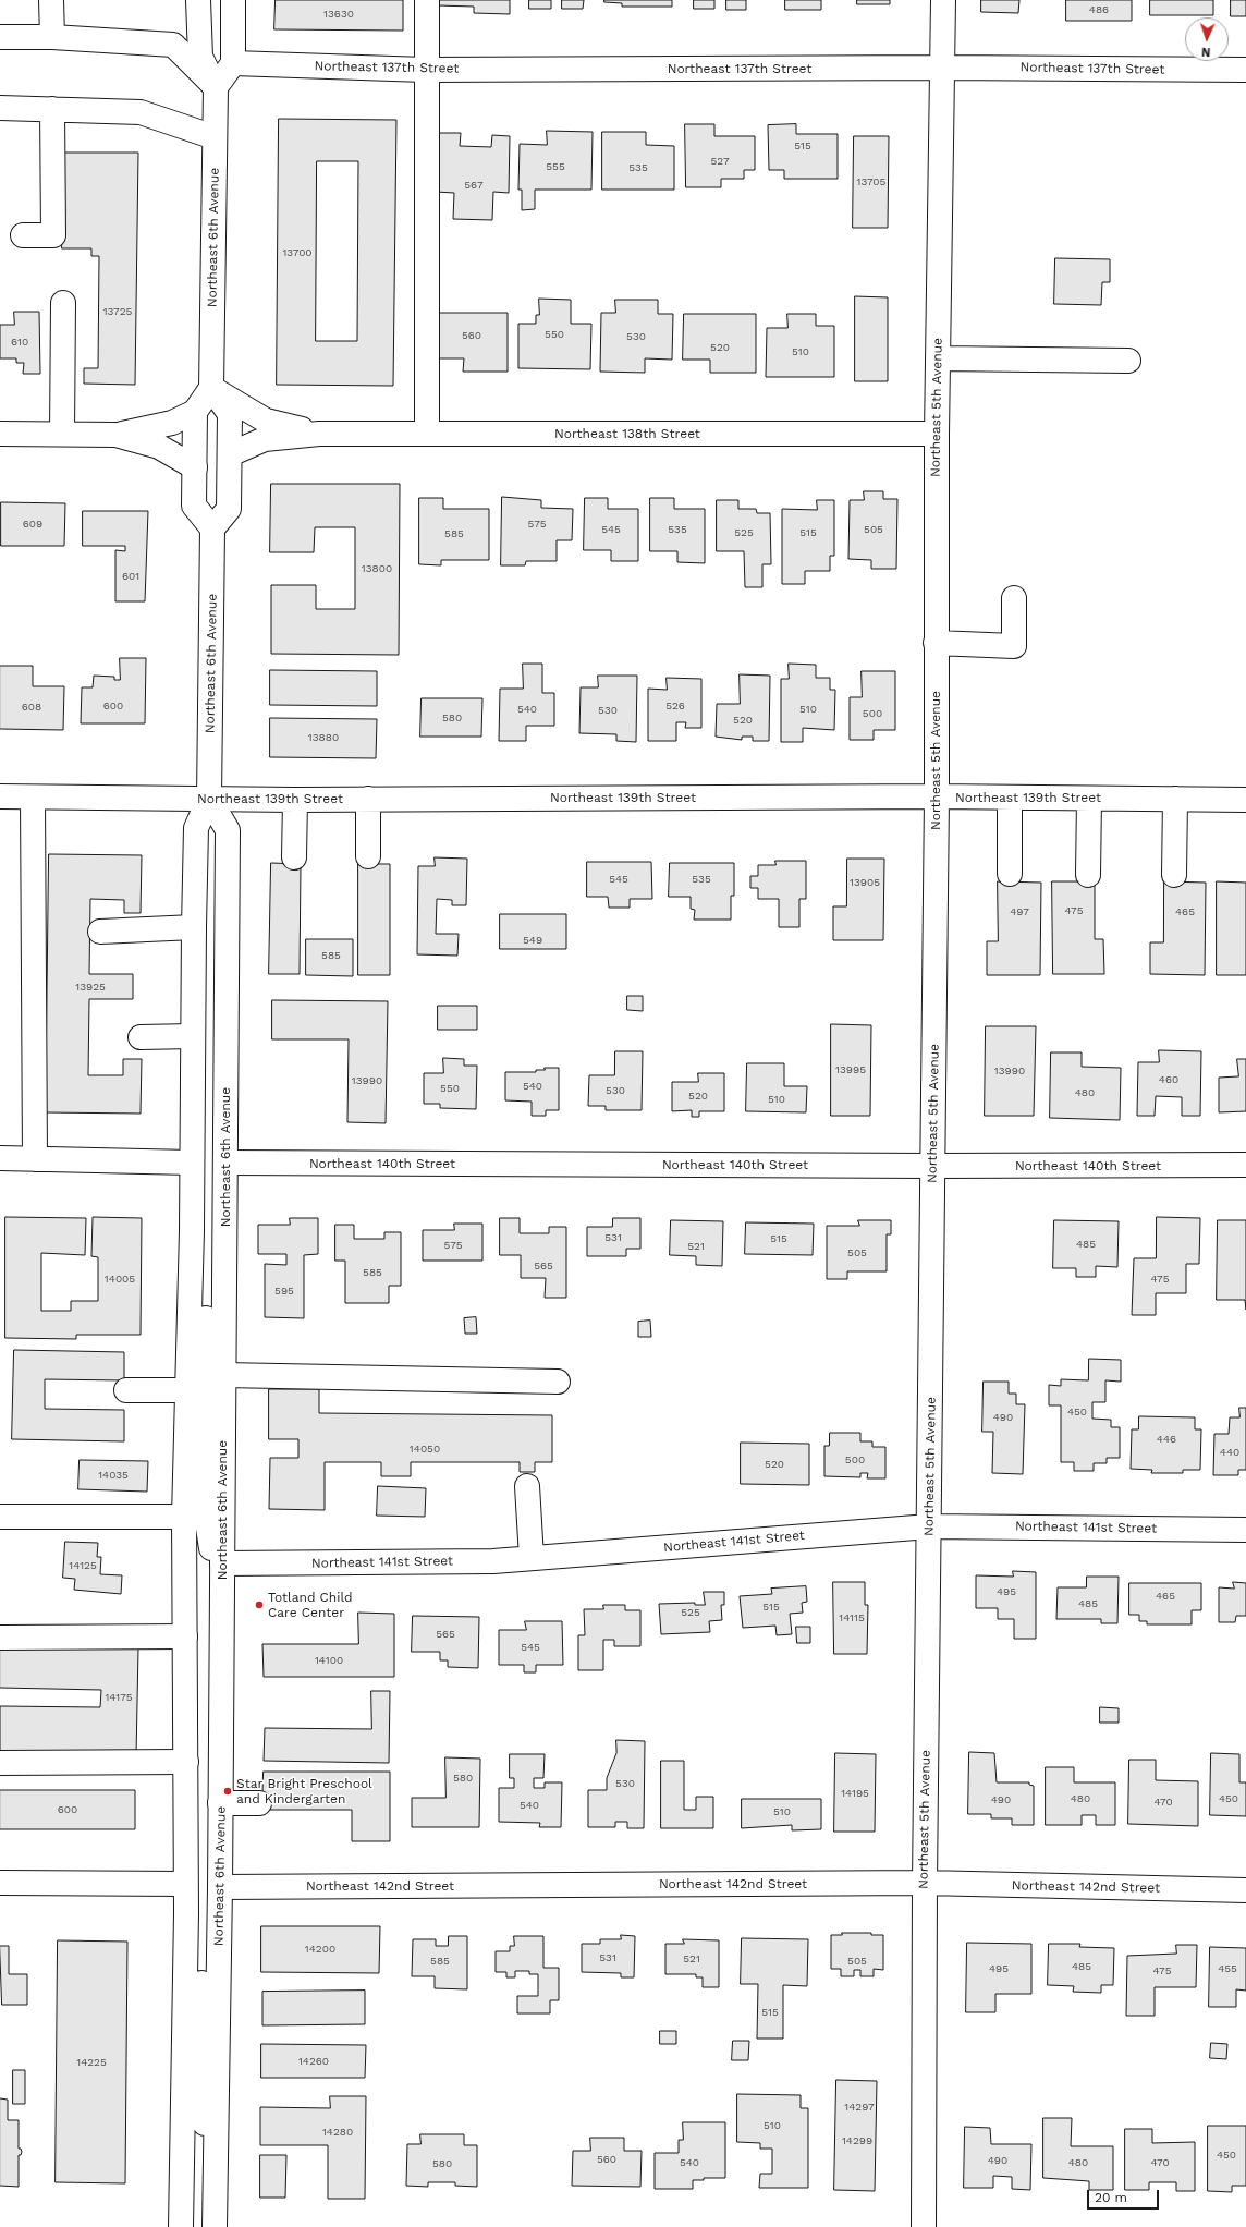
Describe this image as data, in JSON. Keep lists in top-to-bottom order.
{
  "streets": {
    "street": [
      "Northeast 137th Street",
      "Northeast 6th Avenue",
      "Northeast 5th Avenue",
      "Northeast 138th Street",
      "Northeast 139th Street",
      "Northeast 140th Street",
      "Northeast 141st Street",
      "Northeast 142nd Street"
    ]
  },
  "crossings": [
    ["Northeast 137th Street", "Northeast 5th Avenue"],
    ["Northeast 6th Avenue", "Northeast 138th Street"],
    ["Northeast 6th Avenue", "Northeast 139th Street"],
    ["Northeast 6th Avenue", "Northeast 140th Street"],
    ["Northeast 6th Avenue", "Northeast 141st Street"],
    ["Northeast 6th Avenue", "Northeast 142nd Street"],
    ["Northeast 5th Avenue", "Northeast 138th Street"],
    ["Northeast 5th Avenue", "Northeast 139th Street"],
    ["Northeast 5th Avenue", "Northeast 140th Street"],
    ["Northeast 5th Avenue", "Northeast 141st Street"],
    ["Northeast 5th Avenue", "Northeast 142nd Street"]
  ],
  "places": ["Totland Child Care Center", "Star Bright Preschool and Kindergarten"],
  "house_numbers": [
    "486",
    "13630",
    "515",
    "527",
    "555",
    "535",
    "13705",
    "567",
    "13700",
    "13725",
    "550",
    "560",
    "530",
    "610",
    "520",
    "510",
    "609",
    "575",
    "545",
    "535",
    "505",
    "525",
    "515",
    "585",
    "13800",
    "601",
    "600",
    "526",
    "608",
    "540",
    "510",
    "530",
    "500",
    "580",
    "520",
    "13880",
    "545",
    "535",
    "13905",
    "475",
    "497",
    "465",
    "549",
    "585",
    "13925",
    "13995",
    "13990",
    "460",
    "13990",
    "540",
    "550",
    "530",
    "480",
    "520",
    "510",
    "531",
    "515",
    "485",
    "575",
    "521",
    "505",
    "565",
    "585",
    "14005",
    "475",
    "595",
    "450",
    "490",
    "446",
    "14050",
    "440",
    "500",
    "520",
    "14035",
    "14125",
    "495",
    "465",
    "485",
    "515",
    "525",
    "14115",
    "565",
    "545",
    "14100",
    "14175",
    "580",
    "530",
    "14195",
    "480",
    "450",
    "490",
    "470",
    "540",
    "600",
    "510",
    "14200",
    "531",
    "521",
    "585",
    "505",
    "485",
    "495",
    "455",
    "475",
    "515",
    "14260",
    "14225",
    "14297",
    "510",
    "14280",
    "14299",
    "450",
    "560",
    "490",
    "540",
    "480",
    "470",
    "580"
  ],
  "scale_bar": "20 m",
  "north": "bottom"
}
